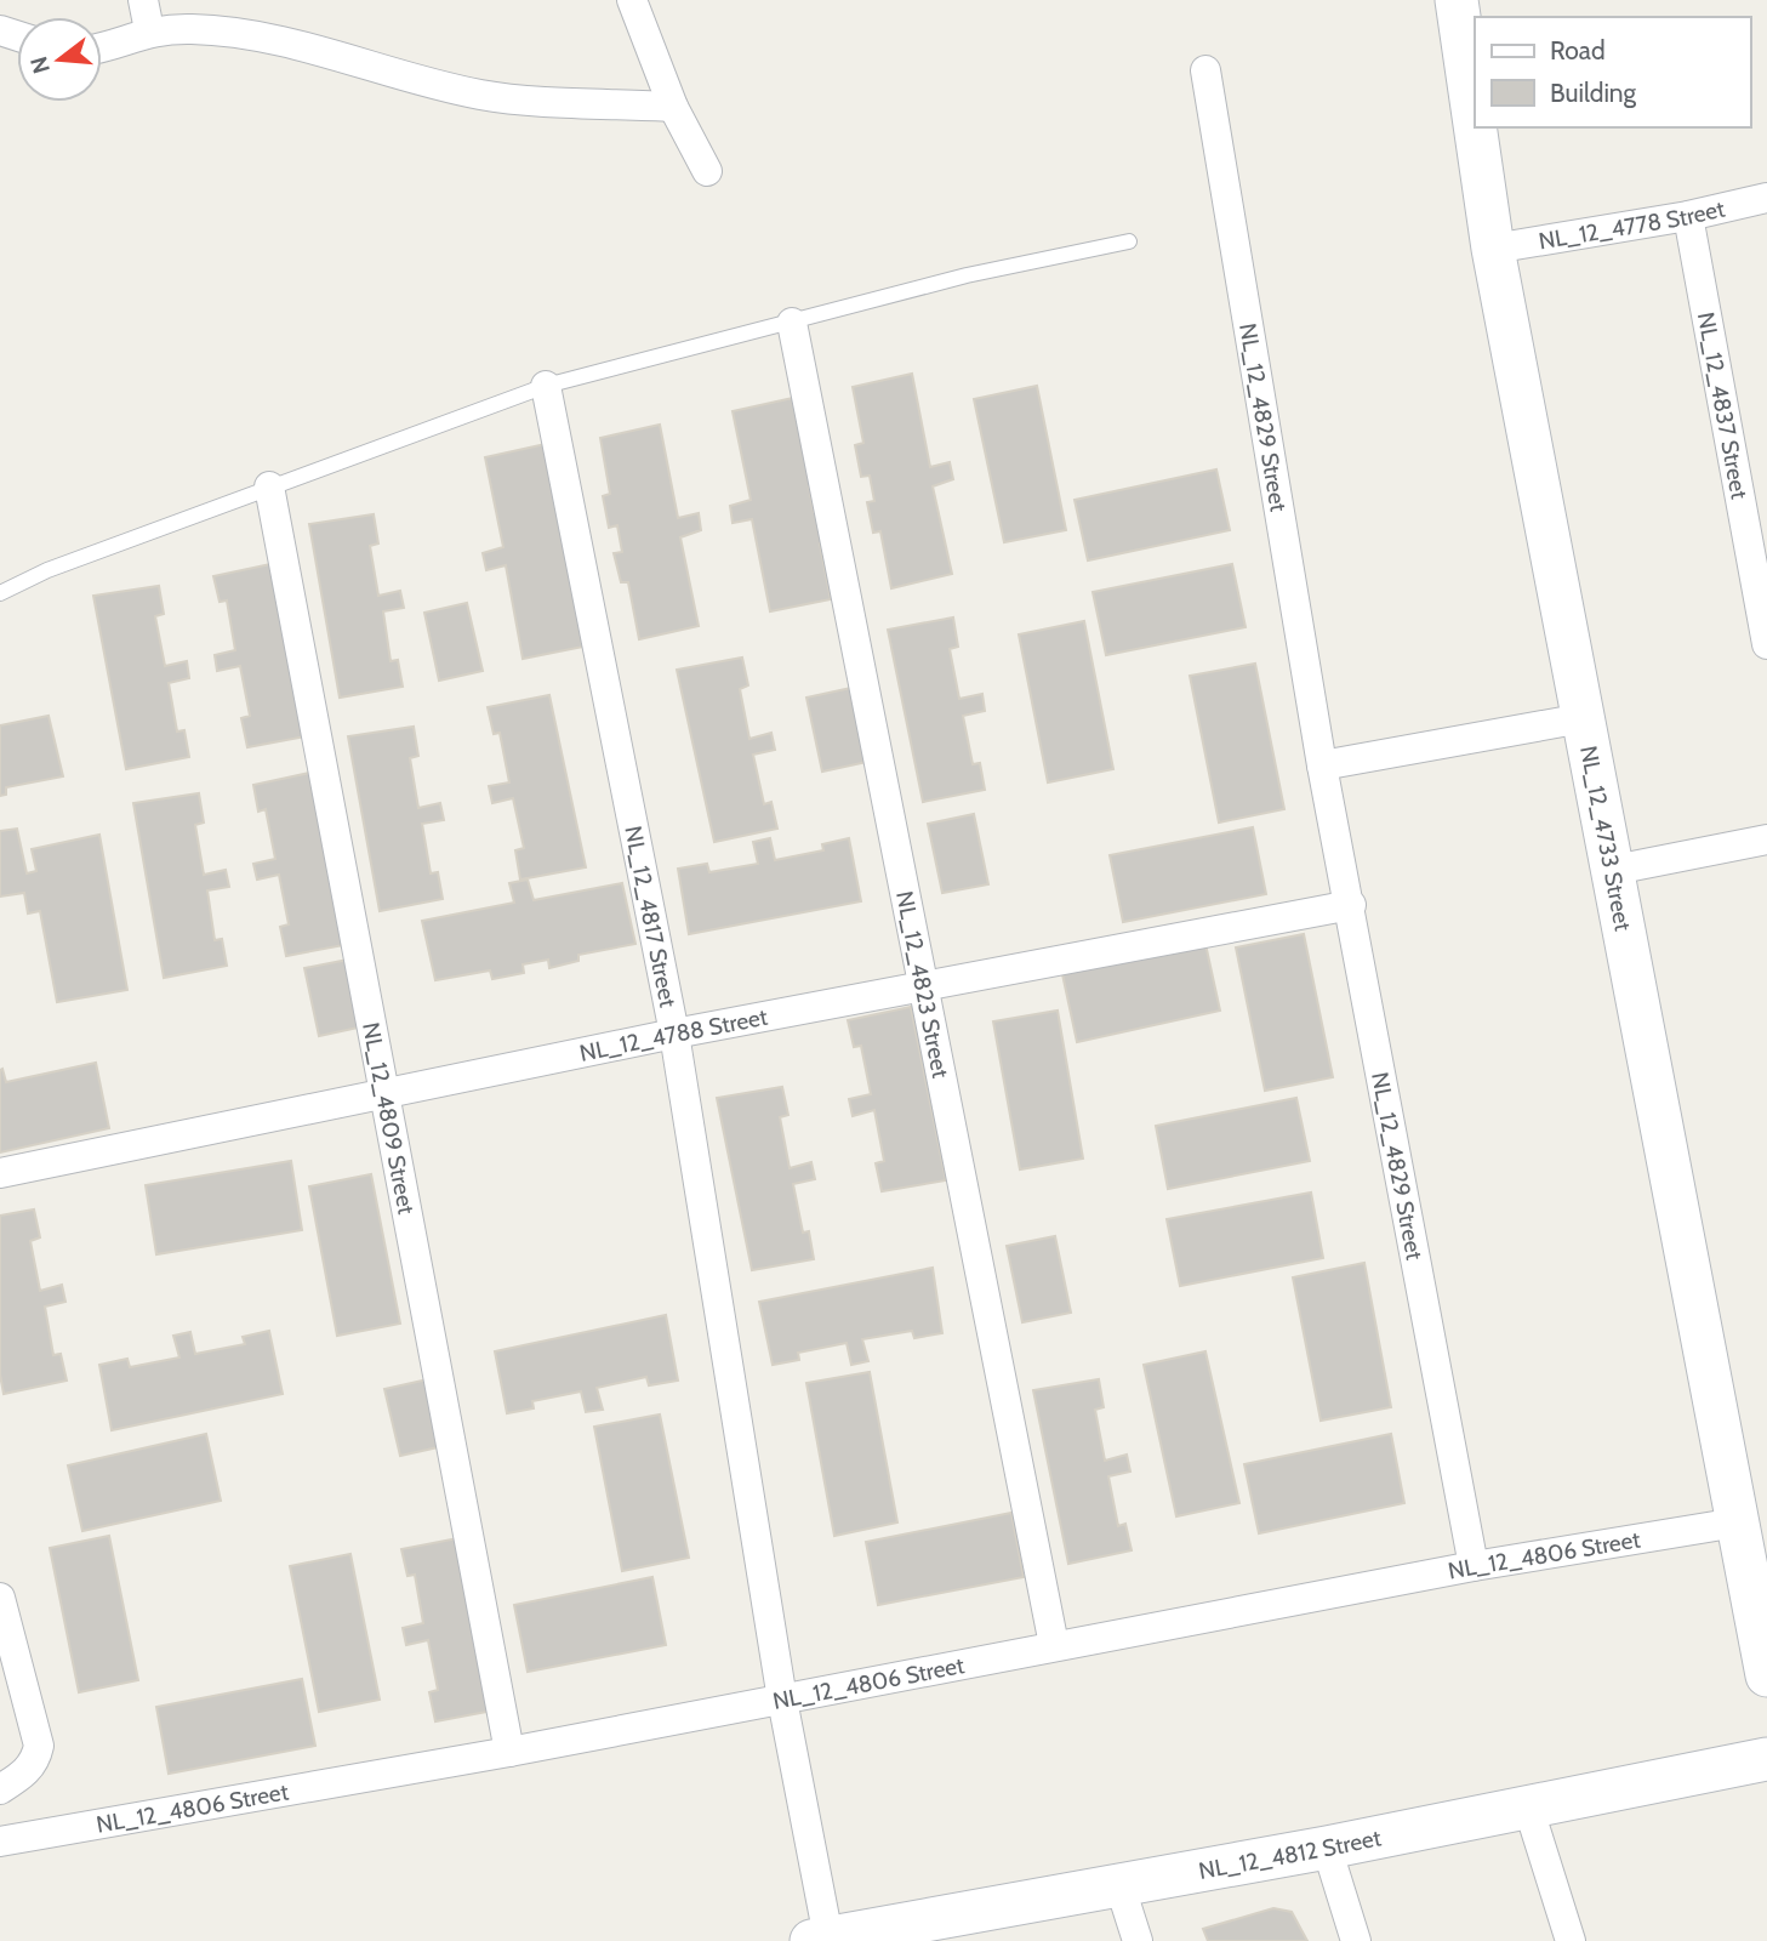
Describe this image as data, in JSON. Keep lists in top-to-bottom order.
{
  "streets": {
    "street": [
      "NL_12_4778 Street",
      "NL_12_4837 Street",
      "NL_12_4829 Street",
      "NL_12_4733 Street",
      "NL_12_4817 Street",
      "NL_12_4823 Street",
      "NL_12_4788 Street",
      "NL_12_4809 Street",
      "NL_12_4806 Street",
      "NL_12_4812 Street"
    ]
  },
  "crossings": [
    ["NL_12_4778 Street", "NL_12_4837 Street"],
    ["NL_12_4778 Street", "NL_12_4733 Street"],
    ["NL_12_4829 Street", "NL_12_4788 Street"],
    ["NL_12_4829 Street", "NL_12_4806 Street"],
    ["NL_12_4733 Street", "NL_12_4806 Street"],
    ["NL_12_4817 Street", "NL_12_4788 Street"],
    ["NL_12_4817 Street", "NL_12_4806 Street"],
    ["NL_12_4817 Street", "NL_12_4812 Street"],
    ["NL_12_4823 Street", "NL_12_4788 Street"],
    ["NL_12_4823 Street", "NL_12_4806 Street"],
    ["NL_12_4788 Street", "NL_12_4809 Street"],
    ["NL_12_4809 Street", "NL_12_4806 Street"]
  ],
  "legend": ["Road", "Building"],
  "north": "left"
}
